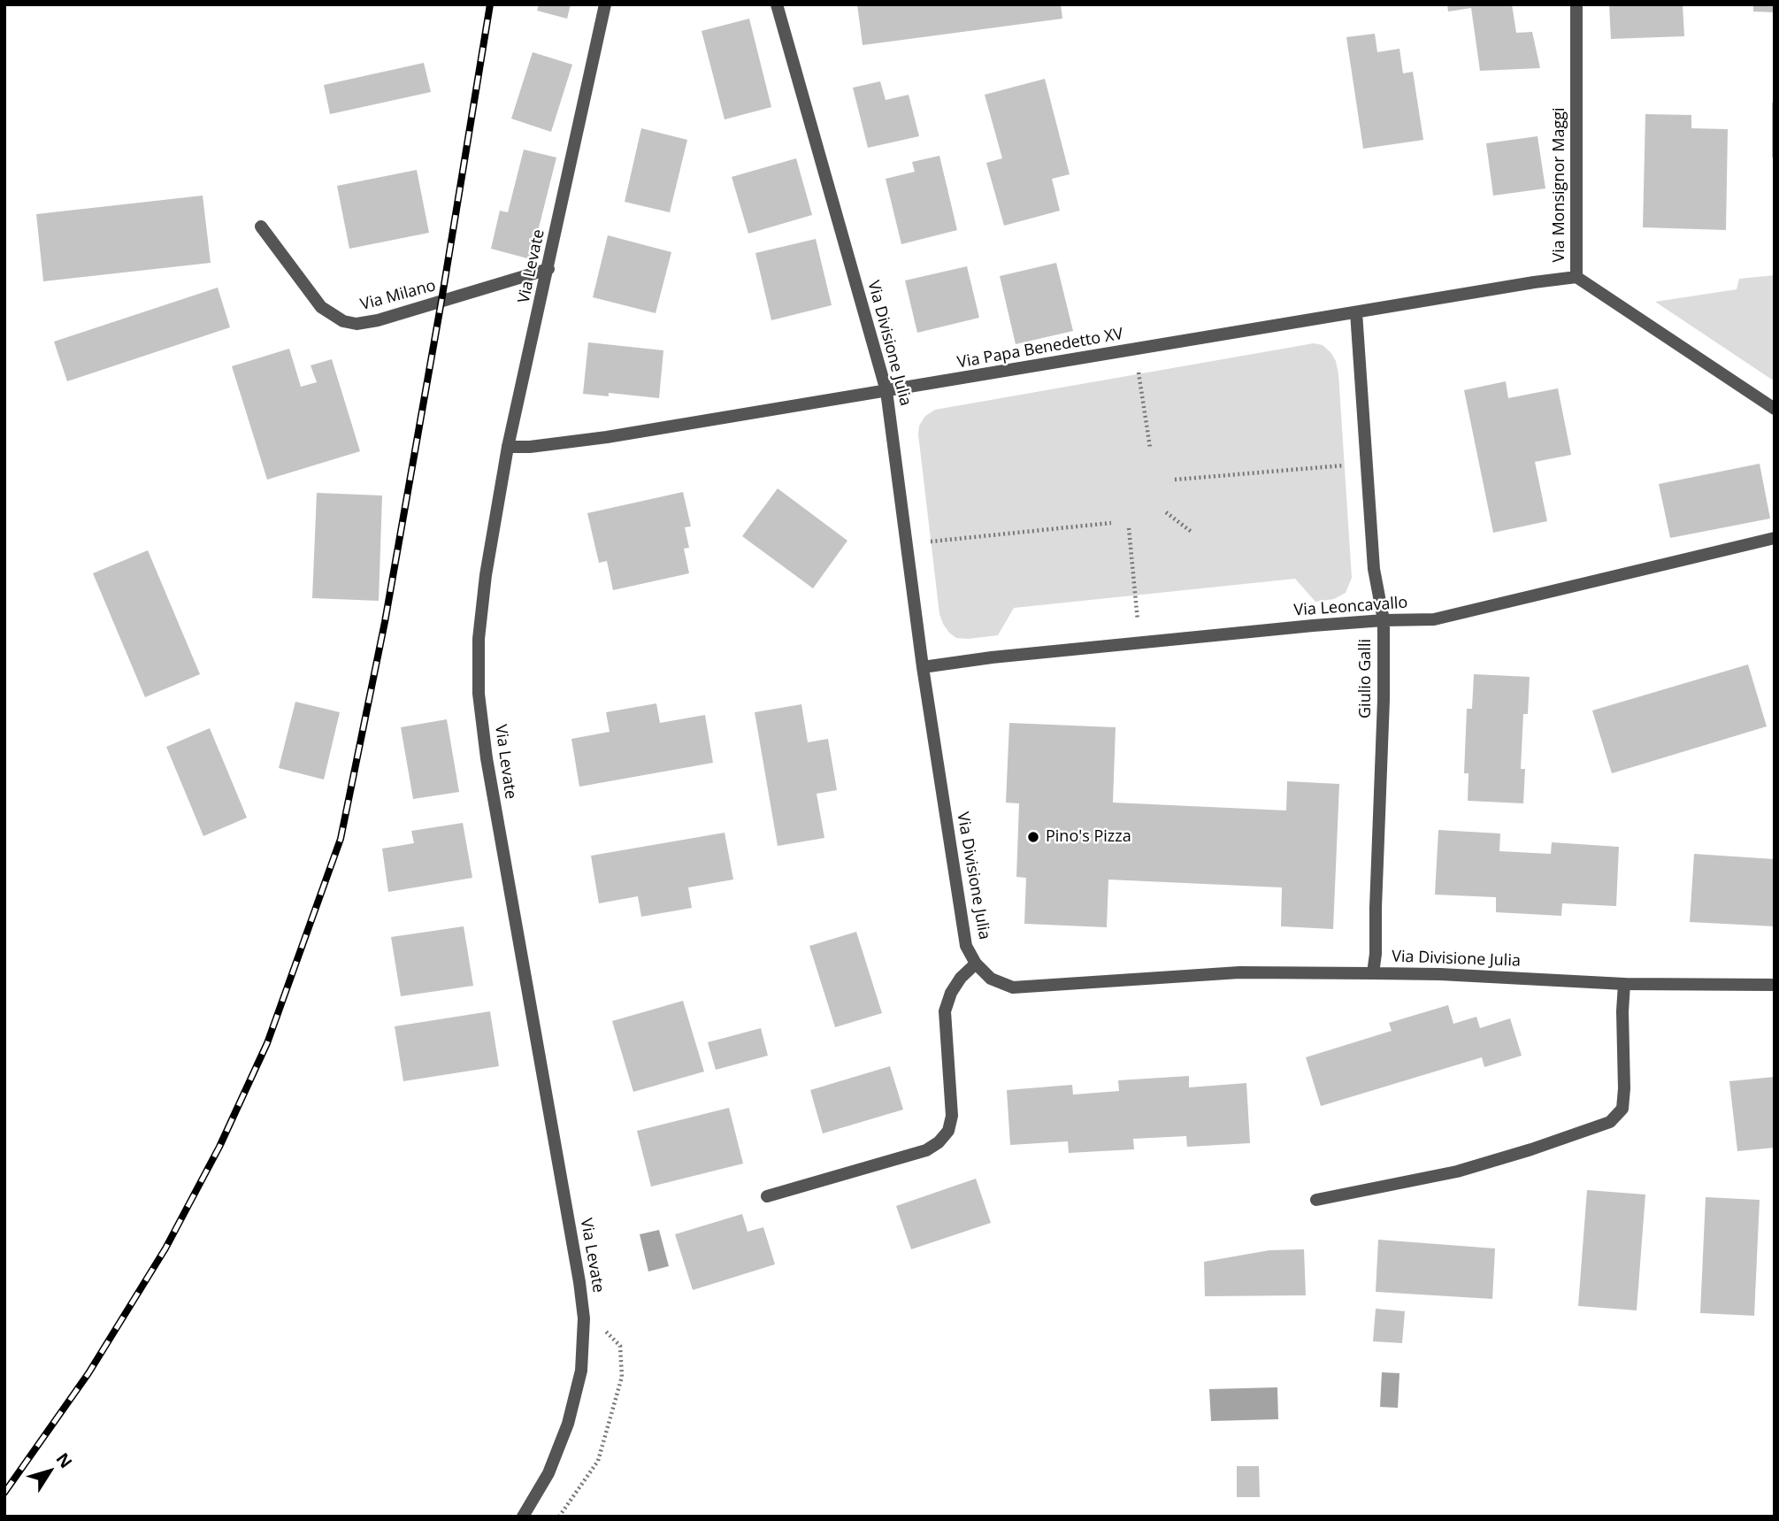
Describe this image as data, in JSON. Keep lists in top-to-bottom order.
{
  "streets": {
    "street": [
      "Via Monsignor Maggi",
      "Via Levate",
      "Via Milano",
      "Via Divisione Julia",
      "Via Papa Benedetto XV",
      "Via Leoncavallo",
      "Giulio Galli"
    ]
  },
  "crossings": [
    ["Via Monsignor Maggi", "Via Papa Benedetto XV"],
    ["Via Levate", "Via Milano"],
    ["Via Levate", "Via Papa Benedetto XV"],
    ["Via Divisione Julia", "Via Papa Benedetto XV"],
    ["Via Divisione Julia", "Via Leoncavallo"],
    ["Via Divisione Julia", "Giulio Galli"],
    ["Via Papa Benedetto XV", "Giulio Galli"],
    ["Via Leoncavallo", "Giulio Galli"]
  ],
  "places": ["Pino's Pizza"],
  "north": "top right"
}
